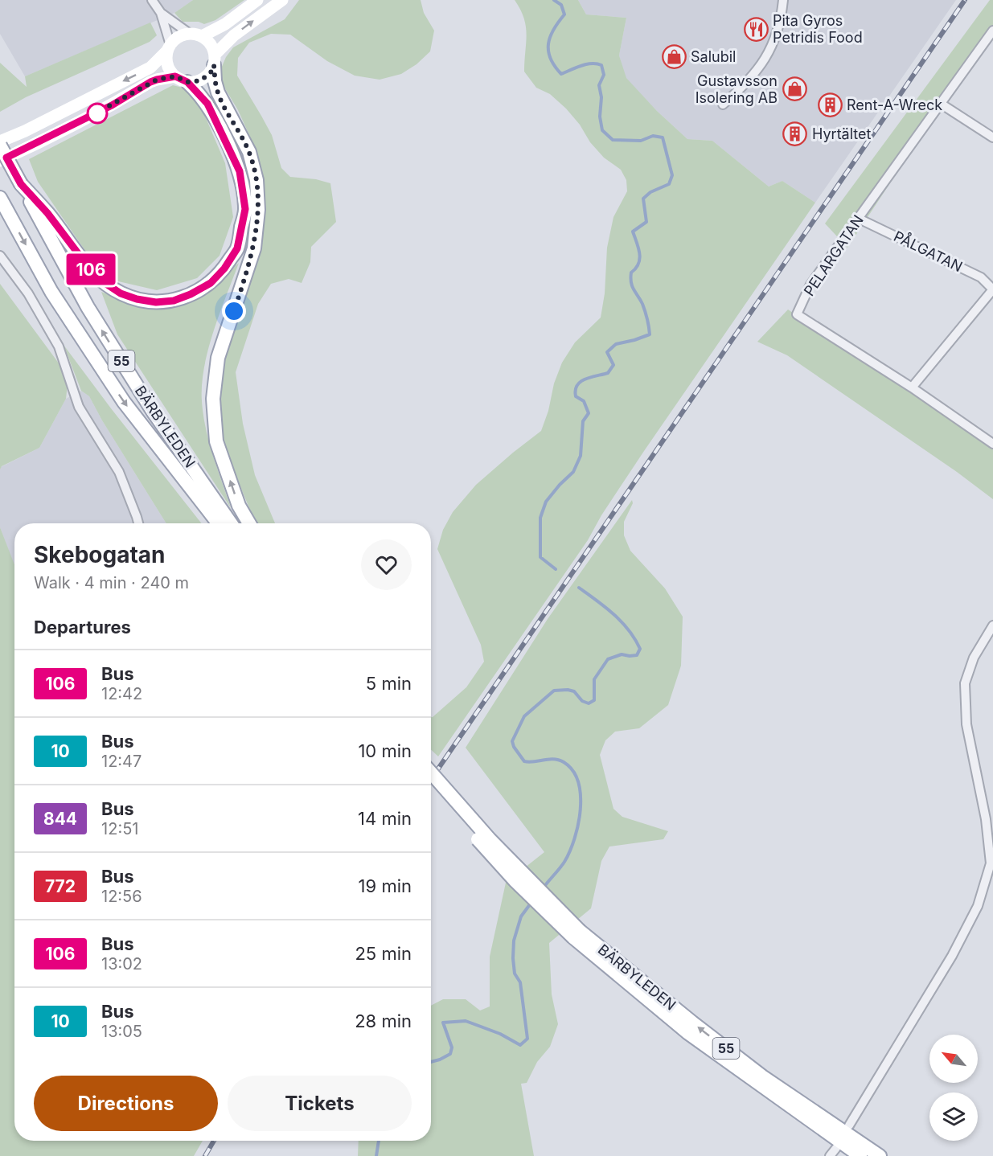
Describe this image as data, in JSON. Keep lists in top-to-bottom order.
{
  "streets": {
    "main road": ["55", "BÄRBYLEDEN"],
    "street": ["PÅLGATAN", "PELARGATAN"]
  },
  "crossings": [
    ["PÅLGATAN", "PELARGATAN"]
  ],
  "places": {
    "restaurant": ["Pita Gyros Petridis Food"],
    "shop": ["Salubil", "Gustavsson Isolering AB"],
    "building": ["Rent-A-Wreck", "Hyrtältet"]
  },
  "lines": ["bus line 106"],
  "north": "top left",
  "page": {
    "on_map": "106",
    "heading": [
      ["Skebogatan", "Walk · 4 min · 240 m"],
      "Departures"
    ],
    "list": [
      {
        "mark": "106",
        "name": "Bus",
        "note": "12:42",
        "value": "5 min"
      },
      {
        "mark": "10",
        "name": "Bus",
        "note": "12:47",
        "value": "10 min"
      },
      {
        "mark": "844",
        "name": "Bus",
        "note": "12:51",
        "value": "14 min"
      },
      {
        "mark": "772",
        "name": "Bus",
        "note": "12:56",
        "value": "19 min"
      },
      {
        "mark": "106",
        "name": "Bus",
        "note": "13:02",
        "value": "25 min"
      },
      {
        "mark": "10",
        "name": "Bus",
        "note": "13:05",
        "value": "28 min"
      }
    ],
    "buttons": ["Directions", "Tickets"]
  }
}
